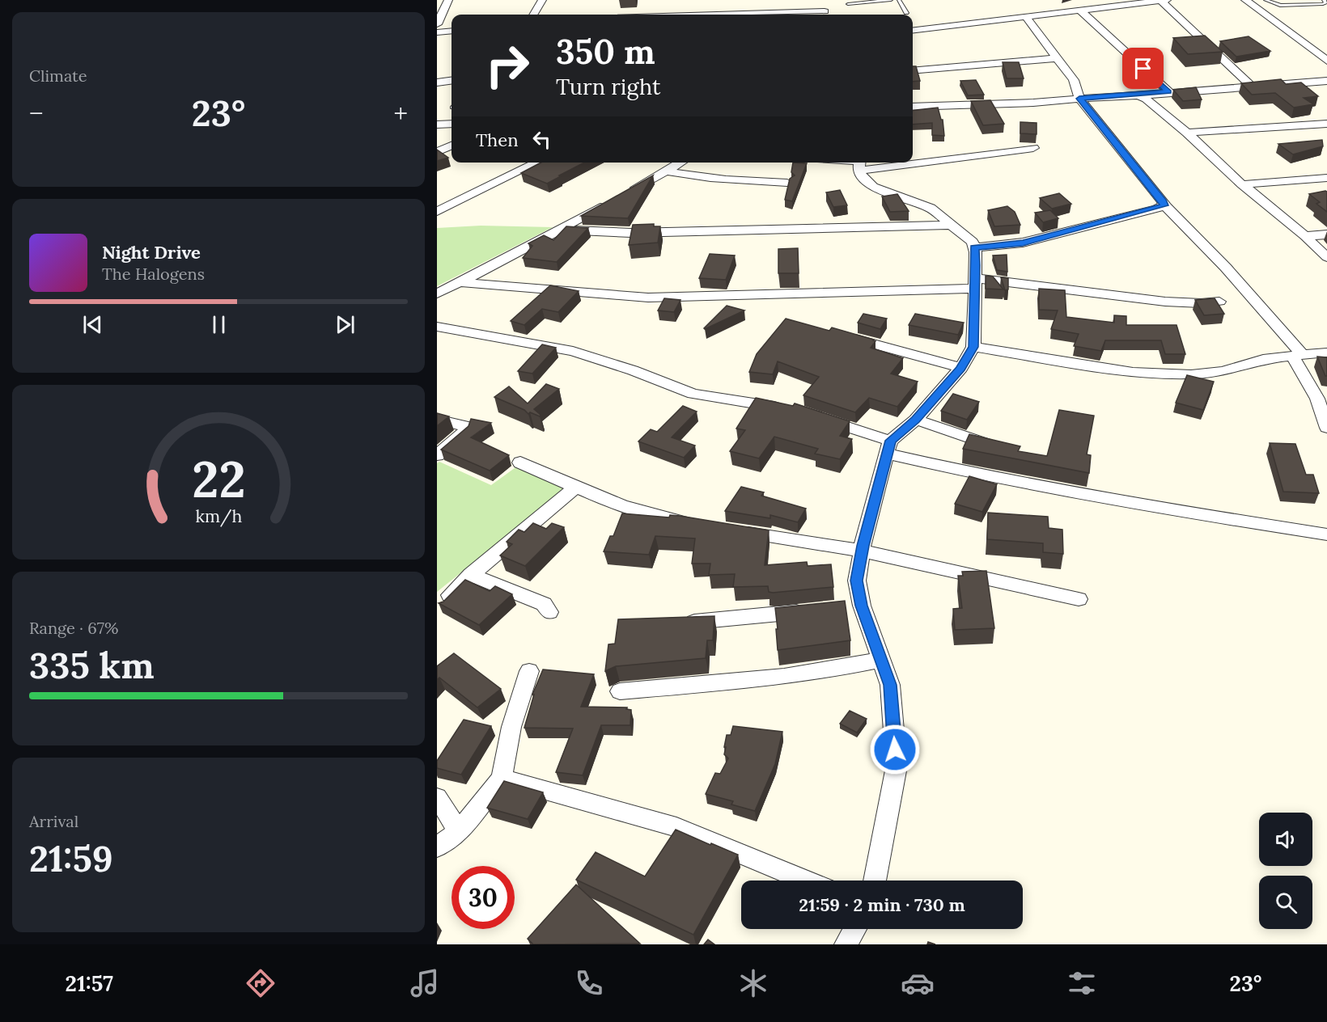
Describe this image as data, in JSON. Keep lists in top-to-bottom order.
{
  "page": {
    "tile": [
      "Climate",
      ["Range · 67%", "335 km"],
      ["Arrival", "21:59"]
    ],
    "turn": ["350 m", "Turn right"],
    "heat": ["−", "23°", "+"],
    "then": "Then",
    "song": ["Night Drive", "The Halogens"],
    "limit": "30",
    "trip": "21:59 · 2 min · 730 m",
    "tabs": ["21:57", "23°"],
    "gauge": ["22", "km/h"]
  }
}
